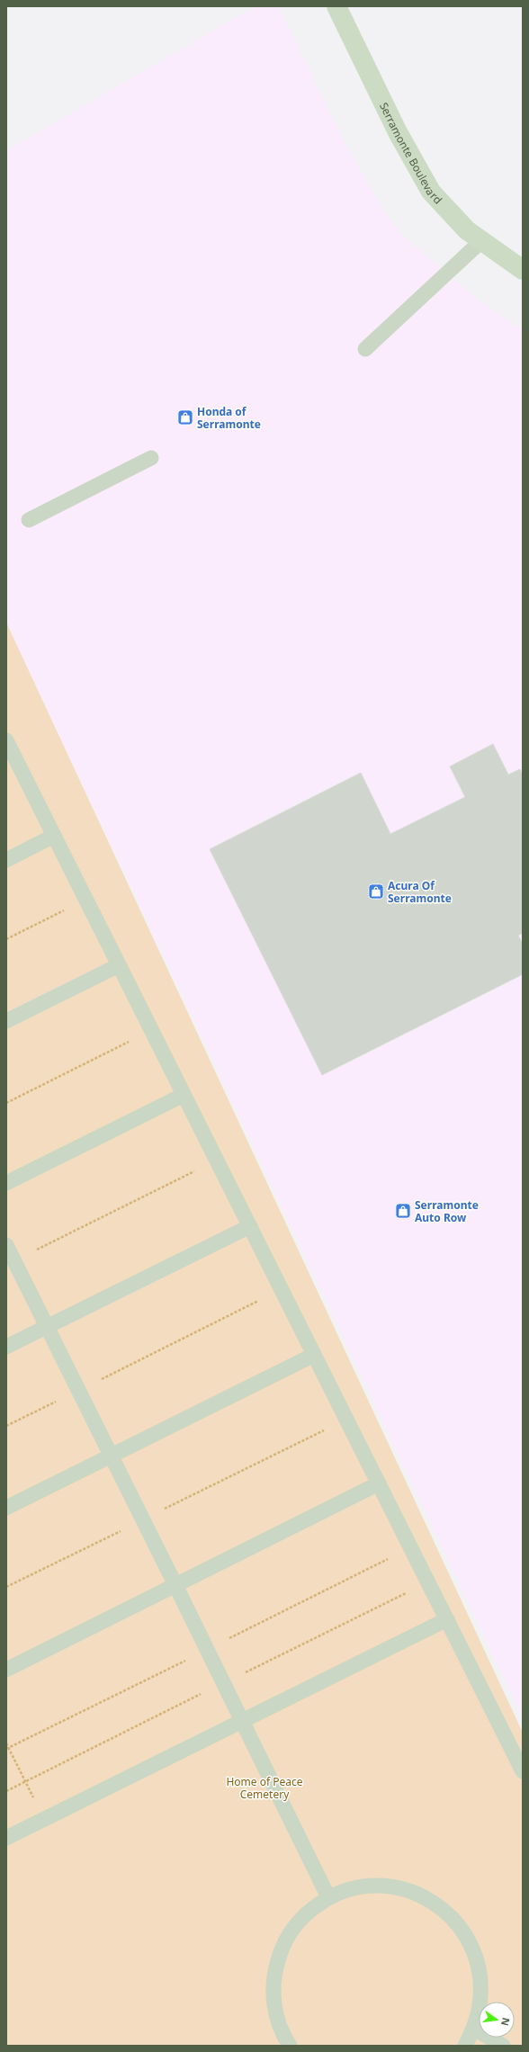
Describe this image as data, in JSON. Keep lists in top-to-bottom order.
{
  "streets": {
    "main road": ["Serramonte Boulevard"]
  },
  "parks": ["Home of Peace Cemetery"],
  "places": {
    "shop": ["Honda of Serramonte", "Acura Of Serramonte", "Serramonte Auto Row"]
  },
  "north": "right"
}
